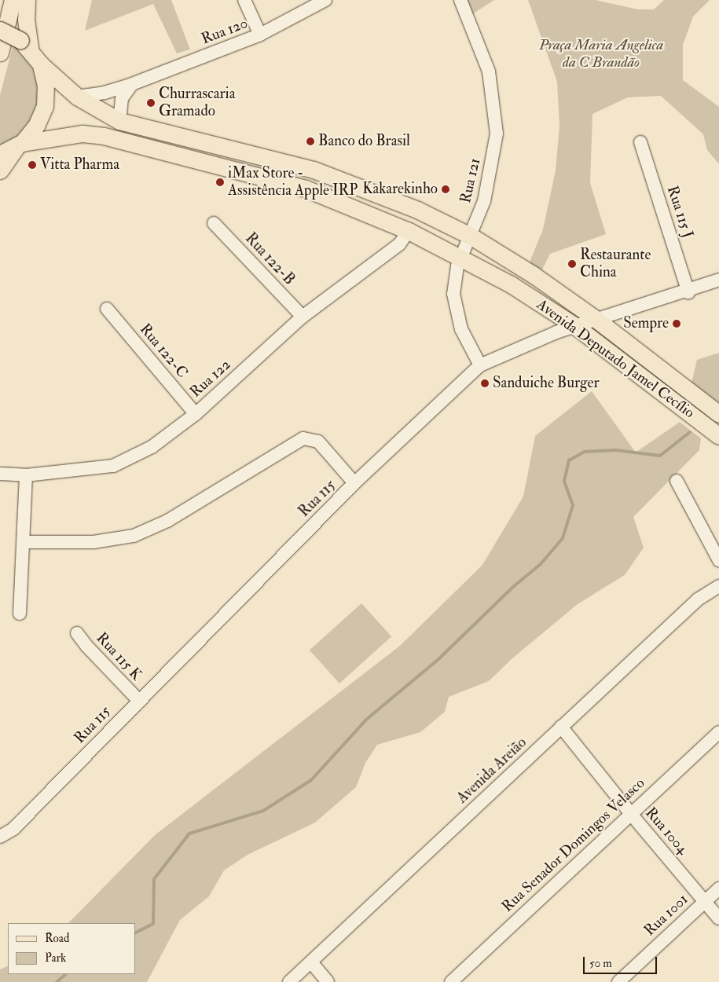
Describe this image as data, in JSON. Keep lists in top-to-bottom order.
{
  "streets": {
    "main road": ["Avenida Deputado Jamel Cecílio"],
    "street": [
      "Rua 120",
      "Rua 121",
      "Rua 115 J",
      "Rua 122-B",
      "Rua 122-C",
      "Rua 122",
      "Rua 115",
      "Rua 115 K",
      "Avenida Areião",
      "Rua 1004",
      "Rua Senador Domingos Velasco",
      "Rua 1001"
    ]
  },
  "crossings": [
    ["Rua 120", "Avenida Deputado Jamel Cecílio"],
    ["Rua 121", "Avenida Deputado Jamel Cecílio"],
    ["Rua 121", "Rua 115"],
    ["Rua 115 J", "Rua 115"],
    ["Rua 122-B", "Rua 122"],
    ["Rua 122-C", "Rua 122"],
    ["Avenida Deputado Jamel Cecílio", "Rua 122"],
    ["Avenida Deputado Jamel Cecílio", "Rua 115"],
    ["Rua 115", "Rua 115 K"],
    ["Avenida Areião", "Rua 1004"],
    ["Rua 1004", "Rua Senador Domingos Velasco"],
    ["Rua 1004", "Rua 1001"]
  ],
  "parks": ["Praça Maria Angelica da C Brandão"],
  "places": [
    "Churrascaria Gramado",
    "Banco do Brasil",
    "Vitta Pharma",
    "iMax Store - Assistência Apple IRP",
    "Kakarekinho",
    "Restaurante China",
    "Sempre",
    "Sanduiche Burger"
  ],
  "legend": ["Road", "Park"],
  "scale_bar": "50 m"
}
